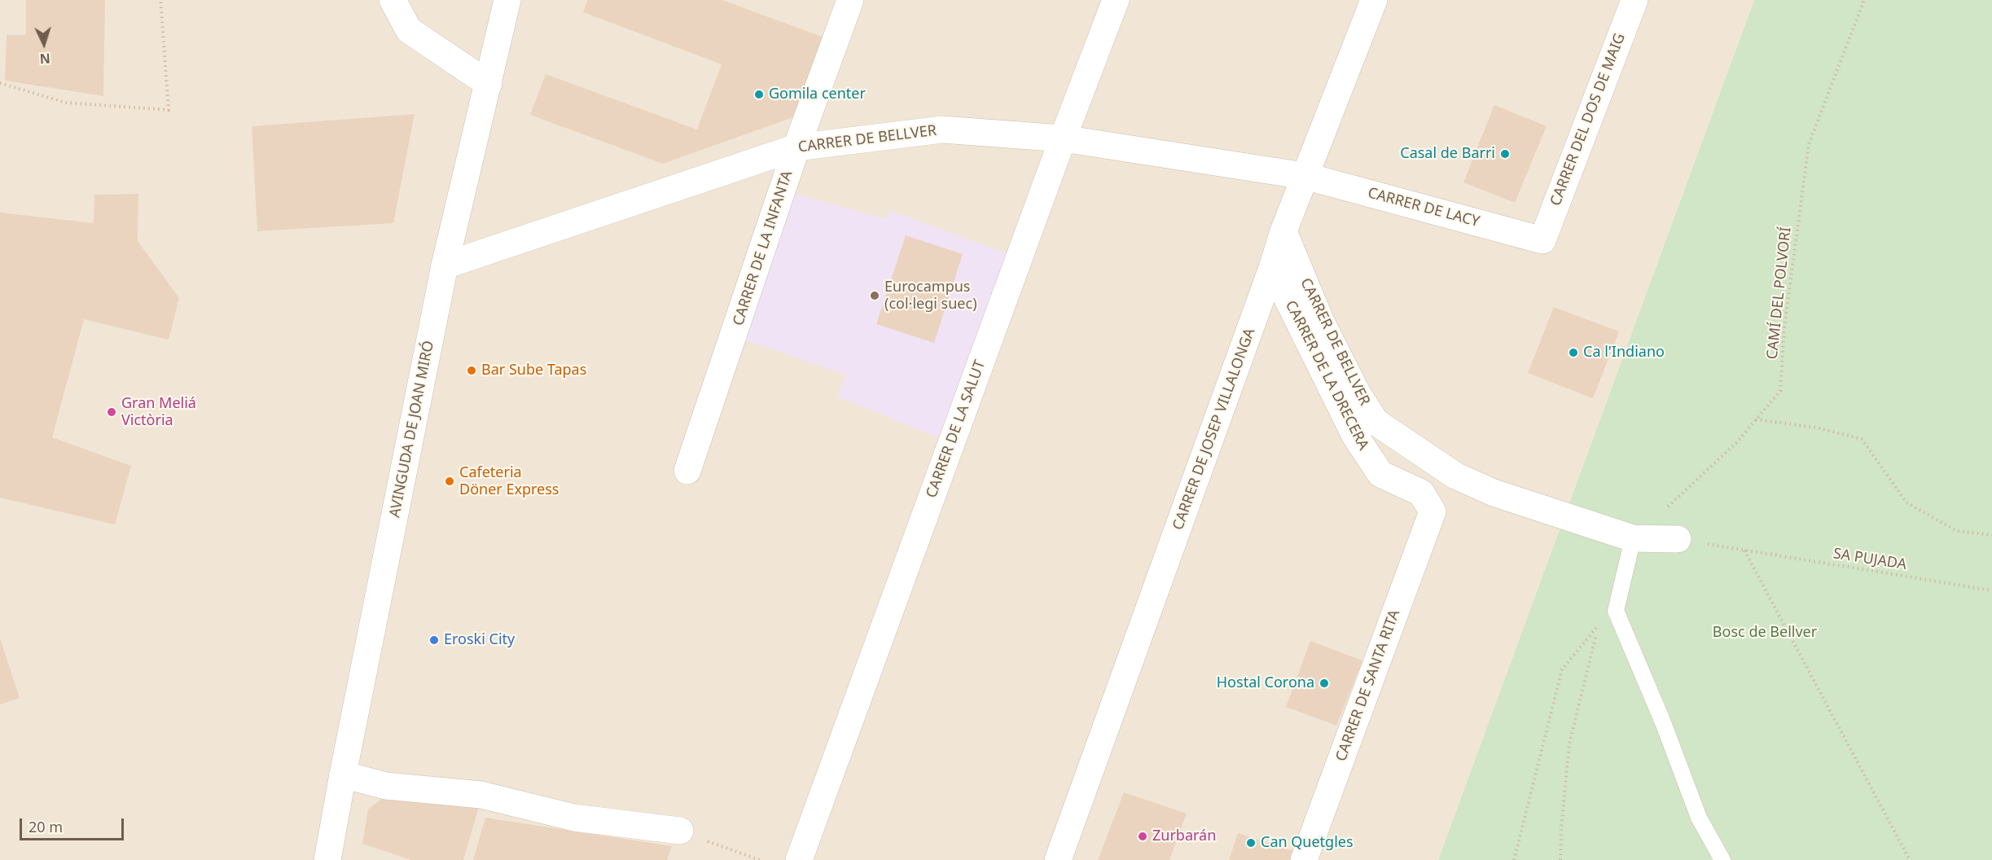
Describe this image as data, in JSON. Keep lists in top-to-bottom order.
{
  "streets": {
    "street": [
      "CARRER DEL DOS DE MAIG",
      "CARRER DE BELLVER",
      "CARRER DE LACY",
      "CARRER DE LA INFANTA",
      "CARRER DE LA DRECERA",
      "AVINGUDA DE JOAN MIRÓ",
      "CARRER DE LA SALUT",
      "CARRER DE JOSEP VILLALONGA",
      "CARRER DE SANTA RITA"
    ],
    "path": ["CAMÍ DEL POLVORÍ", "SA PUJADA"]
  },
  "crossings": [
    ["CARRER DEL DOS DE MAIG", "CARRER DE LACY"],
    ["CARRER DE BELLVER", "CARRER DE LACY"],
    ["CARRER DE BELLVER", "CARRER DE LA INFANTA"],
    ["CARRER DE BELLVER", "CAMÍ DEL POLVORÍ"],
    ["CARRER DE BELLVER", "AVINGUDA DE JOAN MIRÓ"],
    ["CARRER DE BELLVER", "CARRER DE LA SALUT"],
    ["CARRER DE BELLVER", "CARRER DE JOSEP VILLALONGA"],
    ["CARRER DE BELLVER", "SA PUJADA"],
    ["CARRER DE LACY", "CARRER DE JOSEP VILLALONGA"],
    ["CARRER DE LA DRECERA", "CARRER DE JOSEP VILLALONGA"],
    ["CARRER DE LA DRECERA", "CARRER DE SANTA RITA"]
  ],
  "parks": ["Bosc de Bellver"],
  "places": [
    "Gomila center",
    "Casal de Barri",
    "Eurocampus (col·legi suec)",
    "Ca l'Indiano",
    "Bar Sube Tapas",
    "Gran Meliá Victòria",
    "Cafeteria Döner Express",
    "Eroski City",
    "Hostal Corona",
    "Zurbarán",
    "Can Quetgles"
  ],
  "scale_bar": "20 m",
  "north": "bottom"
}
